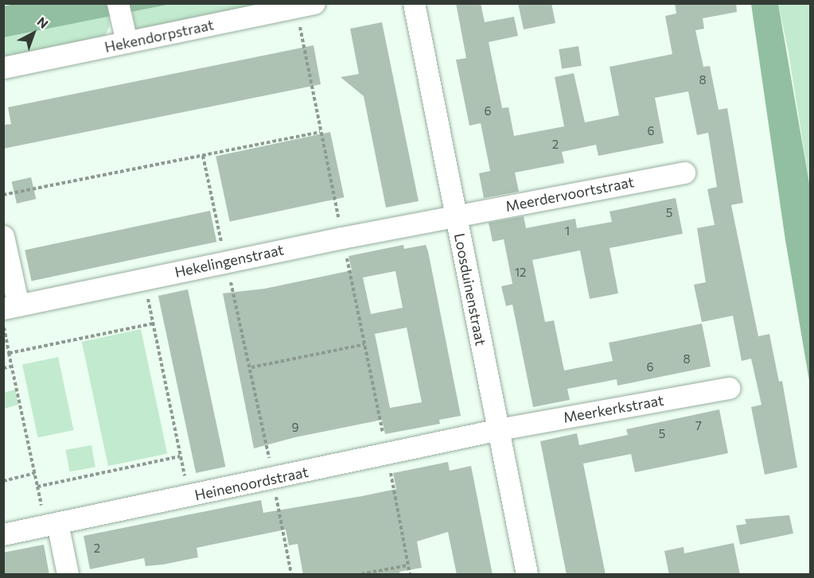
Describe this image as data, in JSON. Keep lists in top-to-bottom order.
{
  "streets": {
    "street": [
      "Hekendorpstraat",
      "Meerdervoortstraat",
      "Hekelingenstraat",
      "Loosduinenstraat",
      "Meerkerkstraat",
      "Heinenoordstraat"
    ]
  },
  "crossings": [
    ["Meerdervoortstraat", "Hekelingenstraat"],
    ["Meerdervoortstraat", "Loosduinenstraat"],
    ["Hekelingenstraat", "Loosduinenstraat"],
    ["Loosduinenstraat", "Meerkerkstraat"],
    ["Loosduinenstraat", "Heinenoordstraat"],
    ["Meerkerkstraat", "Heinenoordstraat"]
  ],
  "house_numbers": [
    "8",
    "6",
    "6",
    "2",
    "5",
    "1",
    "12",
    "8",
    "6",
    "7",
    "9",
    "5",
    "2"
  ],
  "north": "top right"
}
